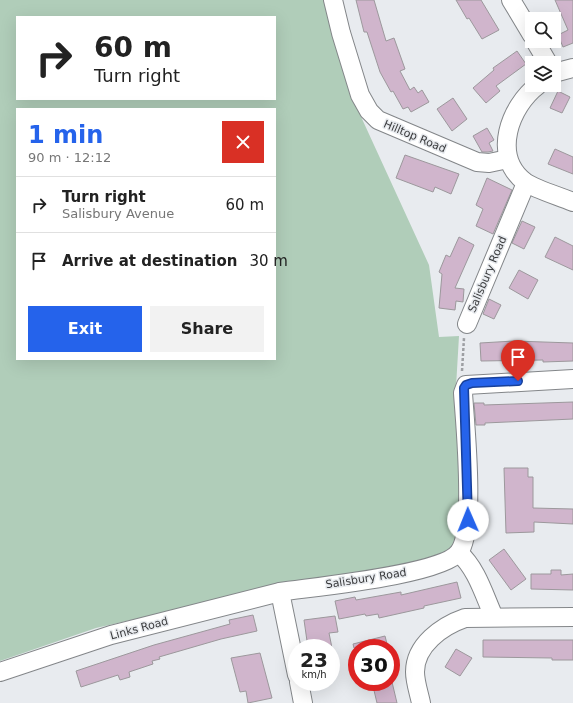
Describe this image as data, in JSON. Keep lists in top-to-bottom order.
{
  "streets": {
    "street": ["Hilltop Road", "Salisbury Road", "Links Road"]
  },
  "crossings": [
    ["Salisbury Road", "Links Road"]
  ],
  "page": {
    "turn": ["60 m", "Turn right"],
    "heading": ["1 min", "90 m · 12:12"],
    "list": [
      {
        "name": "Turn right",
        "note": "Salisbury Avenue",
        "value": "60 m"
      },
      {
        "name": "Arrive at destination",
        "value": "30 m"
      }
    ],
    "buttons": ["Exit", "Share"],
    "speed": "23 km/h",
    "limit": "30"
  }
}
